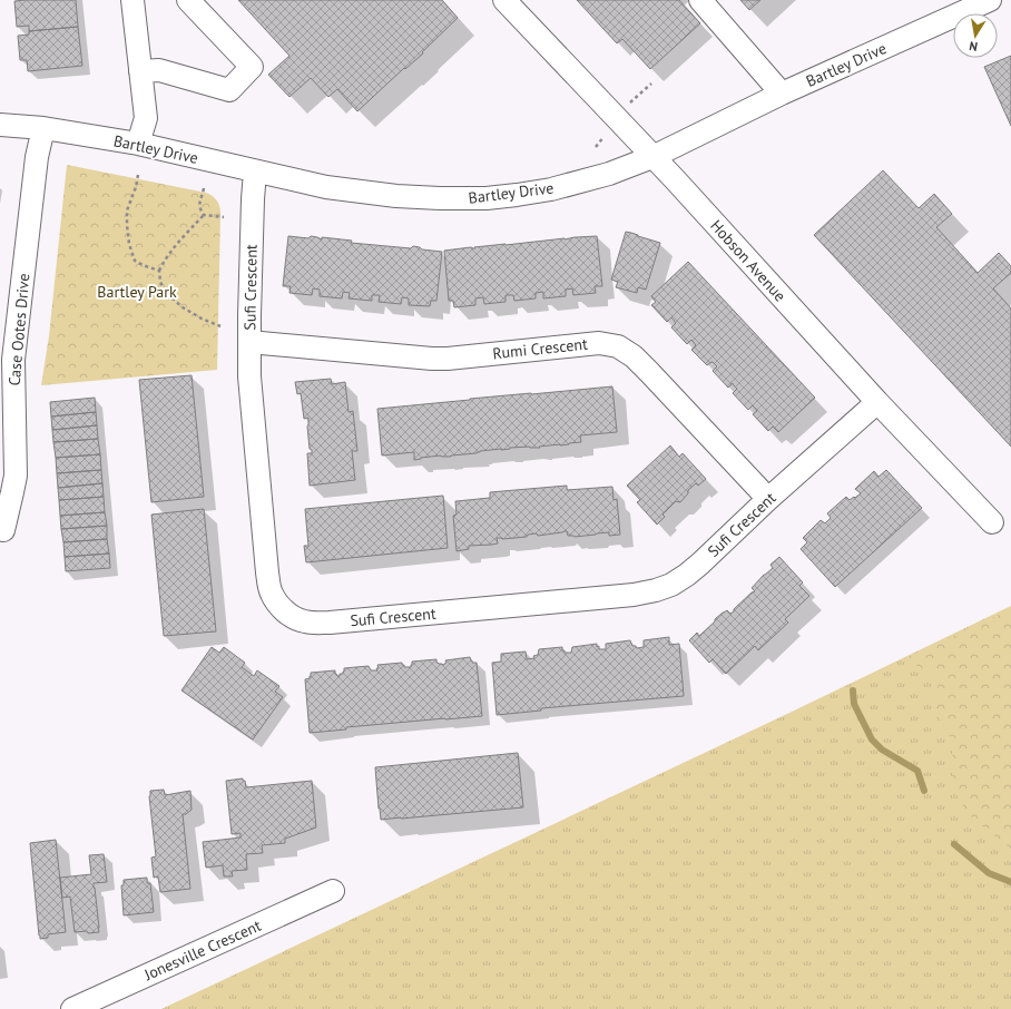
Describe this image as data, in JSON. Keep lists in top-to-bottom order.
{
  "streets": {
    "street": [
      "Bartley Drive",
      "Hobson Avenue",
      "Sufi Crescent",
      "Case Ootes Drive",
      "Rumi Crescent",
      "Jonesville Crescent"
    ]
  },
  "crossings": [
    ["Bartley Drive", "Hobson Avenue"],
    ["Bartley Drive", "Sufi Crescent"],
    ["Bartley Drive", "Case Ootes Drive"],
    ["Hobson Avenue", "Sufi Crescent"],
    ["Sufi Crescent", "Rumi Crescent"]
  ],
  "parks": ["Bartley Park"],
  "north": "bottom"
}
